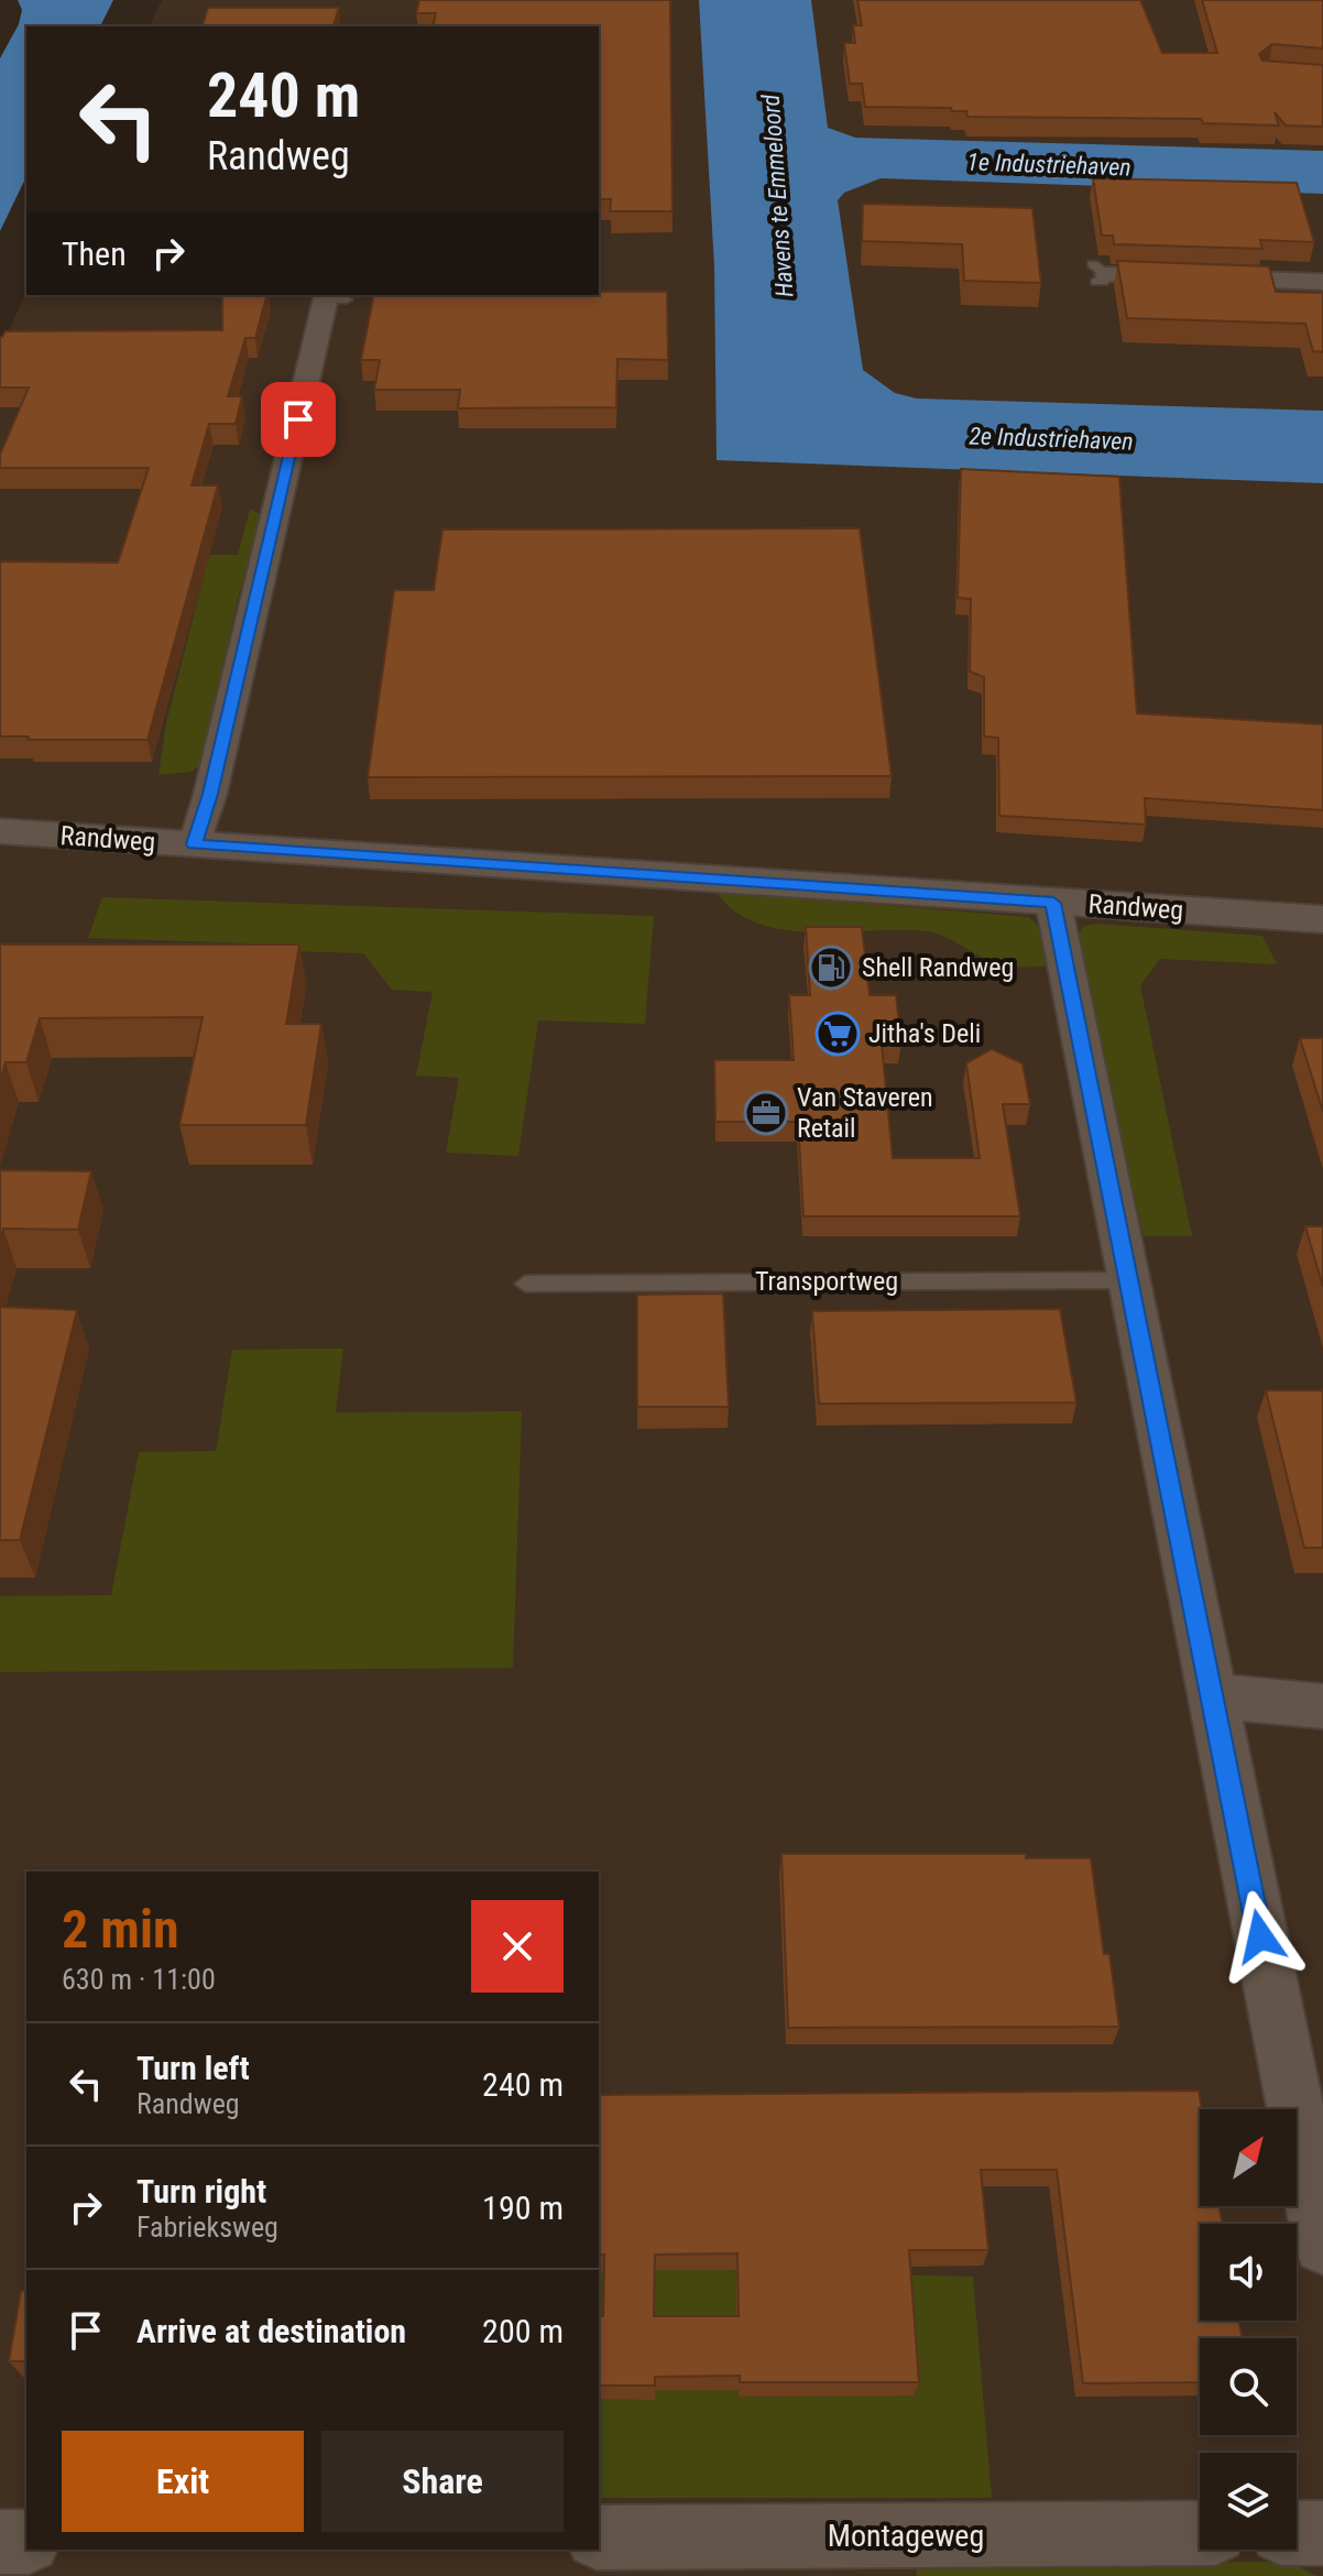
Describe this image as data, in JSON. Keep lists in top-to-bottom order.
{
  "streets": {
    "street": ["Randweg", "Montageweg"],
    "lane": ["Transportweg"]
  },
  "water": ["1e Industriehaven", "Havens te Emmeloord", "2e Industriehaven"],
  "places": {
    "fuel station": ["Shell Randweg"],
    "supermarket": ["Jitha's Deli"],
    "office": ["Van Staveren Retail"]
  },
  "north": "top right",
  "page": {
    "turn": ["240 m", "Randweg"],
    "then": "Then",
    "heading": ["2 min", "630 m · 11:00"],
    "list": [
      {
        "name": "Turn left",
        "note": "Randweg",
        "value": "240 m"
      },
      {
        "name": "Turn right",
        "note": "Fabrieksweg",
        "value": "190 m"
      },
      {
        "name": "Arrive at destination",
        "value": "200 m"
      }
    ],
    "buttons": ["Exit", "Share"]
  }
}
